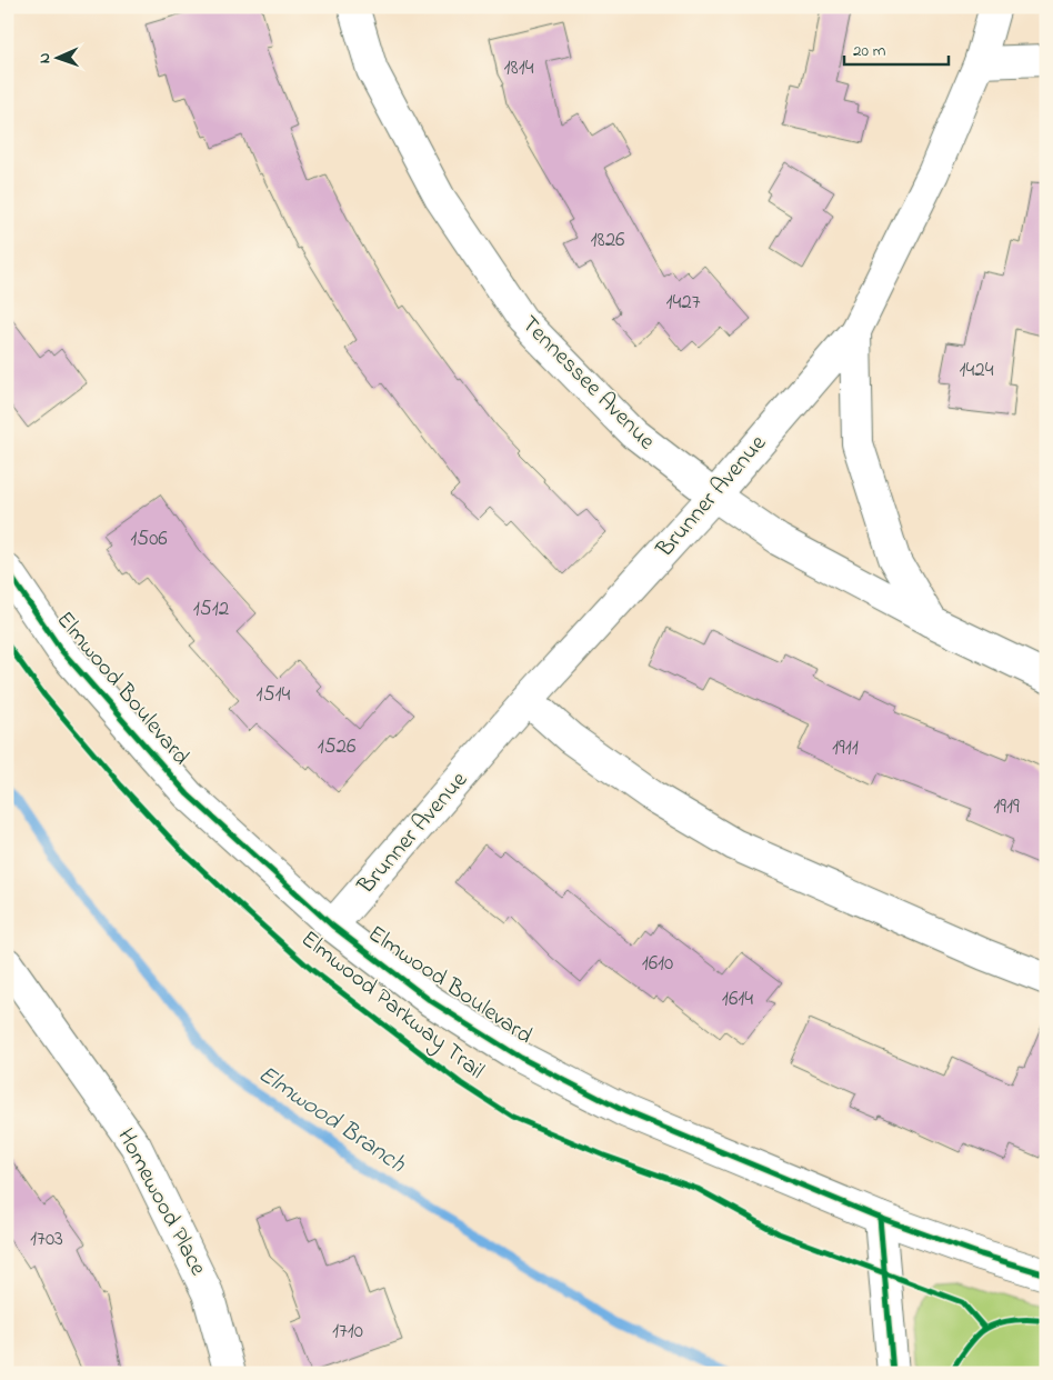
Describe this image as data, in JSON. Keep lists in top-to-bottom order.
{
  "streets": {
    "street": [
      "Tennessee Avenue",
      "Brunner Avenue",
      "Elmwood Boulevard",
      "Homewood Place"
    ],
    "cycle path": ["Elmwood Parkway Trail"]
  },
  "crossings": [
    ["Tennessee Avenue", "Brunner Avenue"],
    ["Brunner Avenue", "Elmwood Boulevard"]
  ],
  "water": ["Elmwood Branch"],
  "house_numbers": [
    "1814",
    "1826",
    "1427",
    "1424",
    "1506",
    "1512",
    "1514",
    "1526",
    "1911",
    "1919",
    "1610",
    "1614",
    "1703",
    "1710"
  ],
  "scale_bar": "20 m",
  "north": "left"
}
